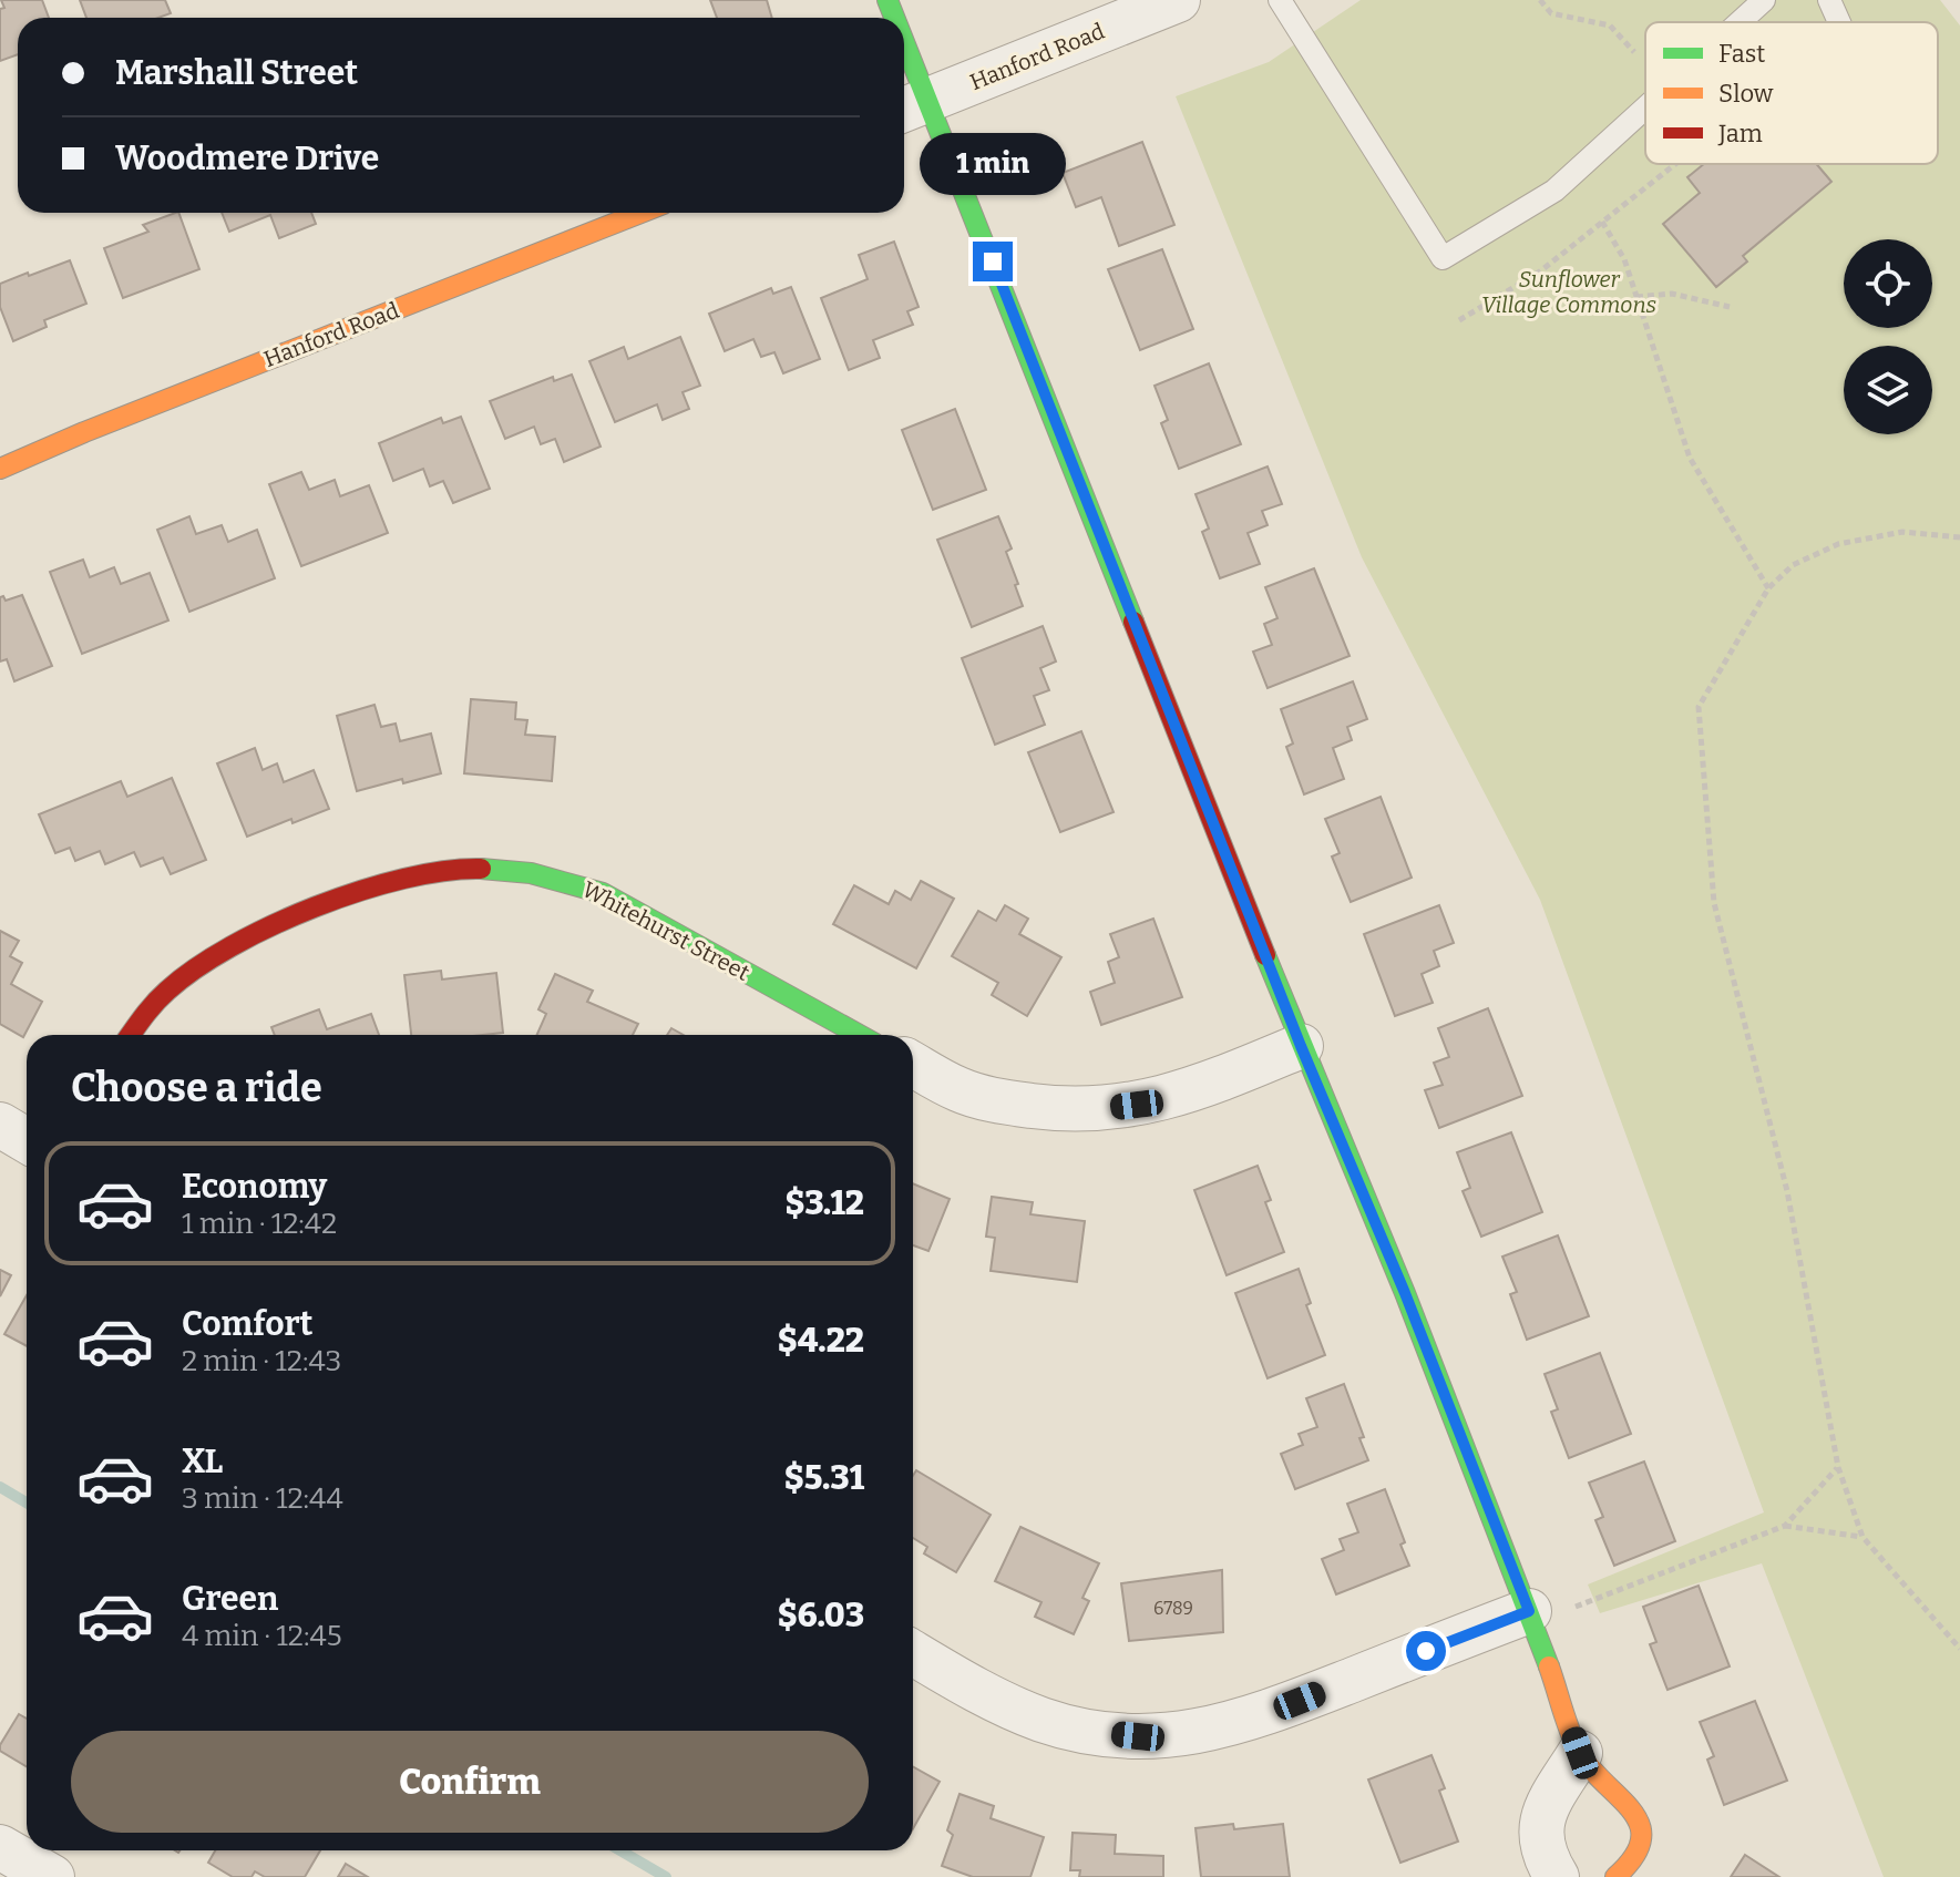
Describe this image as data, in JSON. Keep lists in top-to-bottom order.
{
  "streets": {
    "street": ["Hanford Road", "Whitehurst Street"]
  },
  "parks": ["Sunflower Village Commons"],
  "house_numbers": ["6789"],
  "legend": ["Fast", "Slow", "Jam"],
  "page": {
    "banner": ["Marshall Street", "Woodmere Drive"],
    "bubble": "1 min",
    "heading": "Choose a ride",
    "list": [
      {
        "name": "Economy",
        "note": "1 min · 12:42",
        "value": "$3.12"
      },
      {
        "name": "Comfort",
        "note": "2 min · 12:43",
        "value": "$4.22"
      },
      {
        "name": "XL",
        "note": "3 min · 12:44",
        "value": "$5.31"
      },
      {
        "name": "Green",
        "note": "4 min · 12:45",
        "value": "$6.03"
      }
    ],
    "buttons": "Confirm"
  }
}
